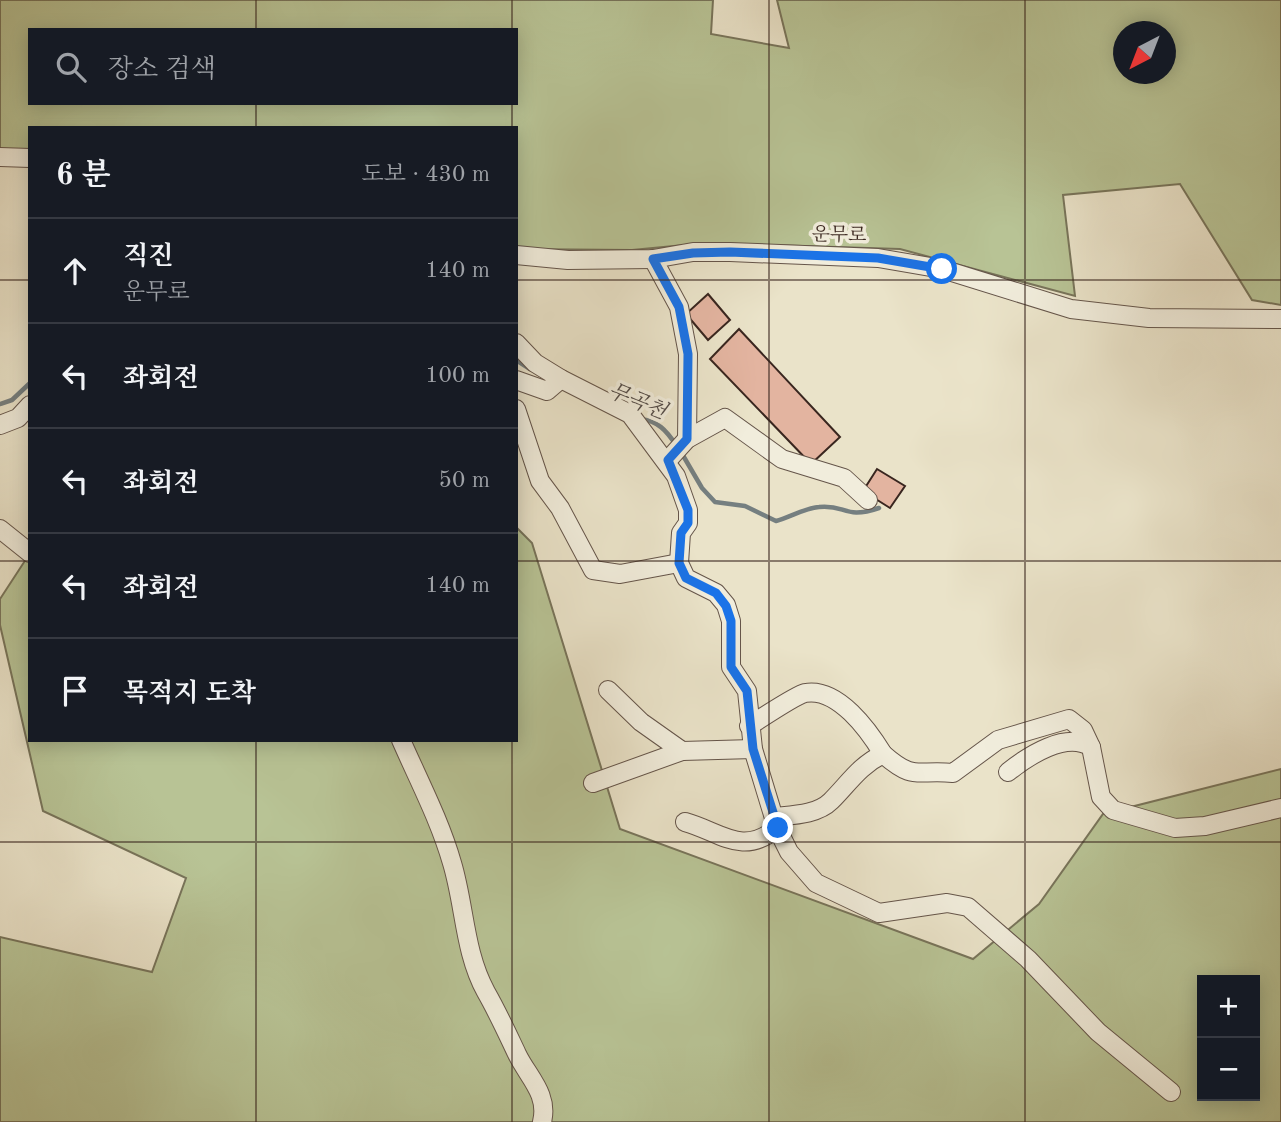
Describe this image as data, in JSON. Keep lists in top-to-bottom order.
{
  "streets": {
    "street": ["운무로"]
  },
  "water": ["무곡천"],
  "north": "bottom left",
  "page": {
    "search": "장소 검색",
    "heading": ["6 분", "도보 · 430 m"],
    "list": [
      ["직진", "운무로", "140 m"],
      ["좌회전", "100 m"],
      ["좌회전", "50 m"],
      ["좌회전", "140 m"],
      "목적지 도착"
    ],
    "map_buttons": ["+", "−"]
  }
}
